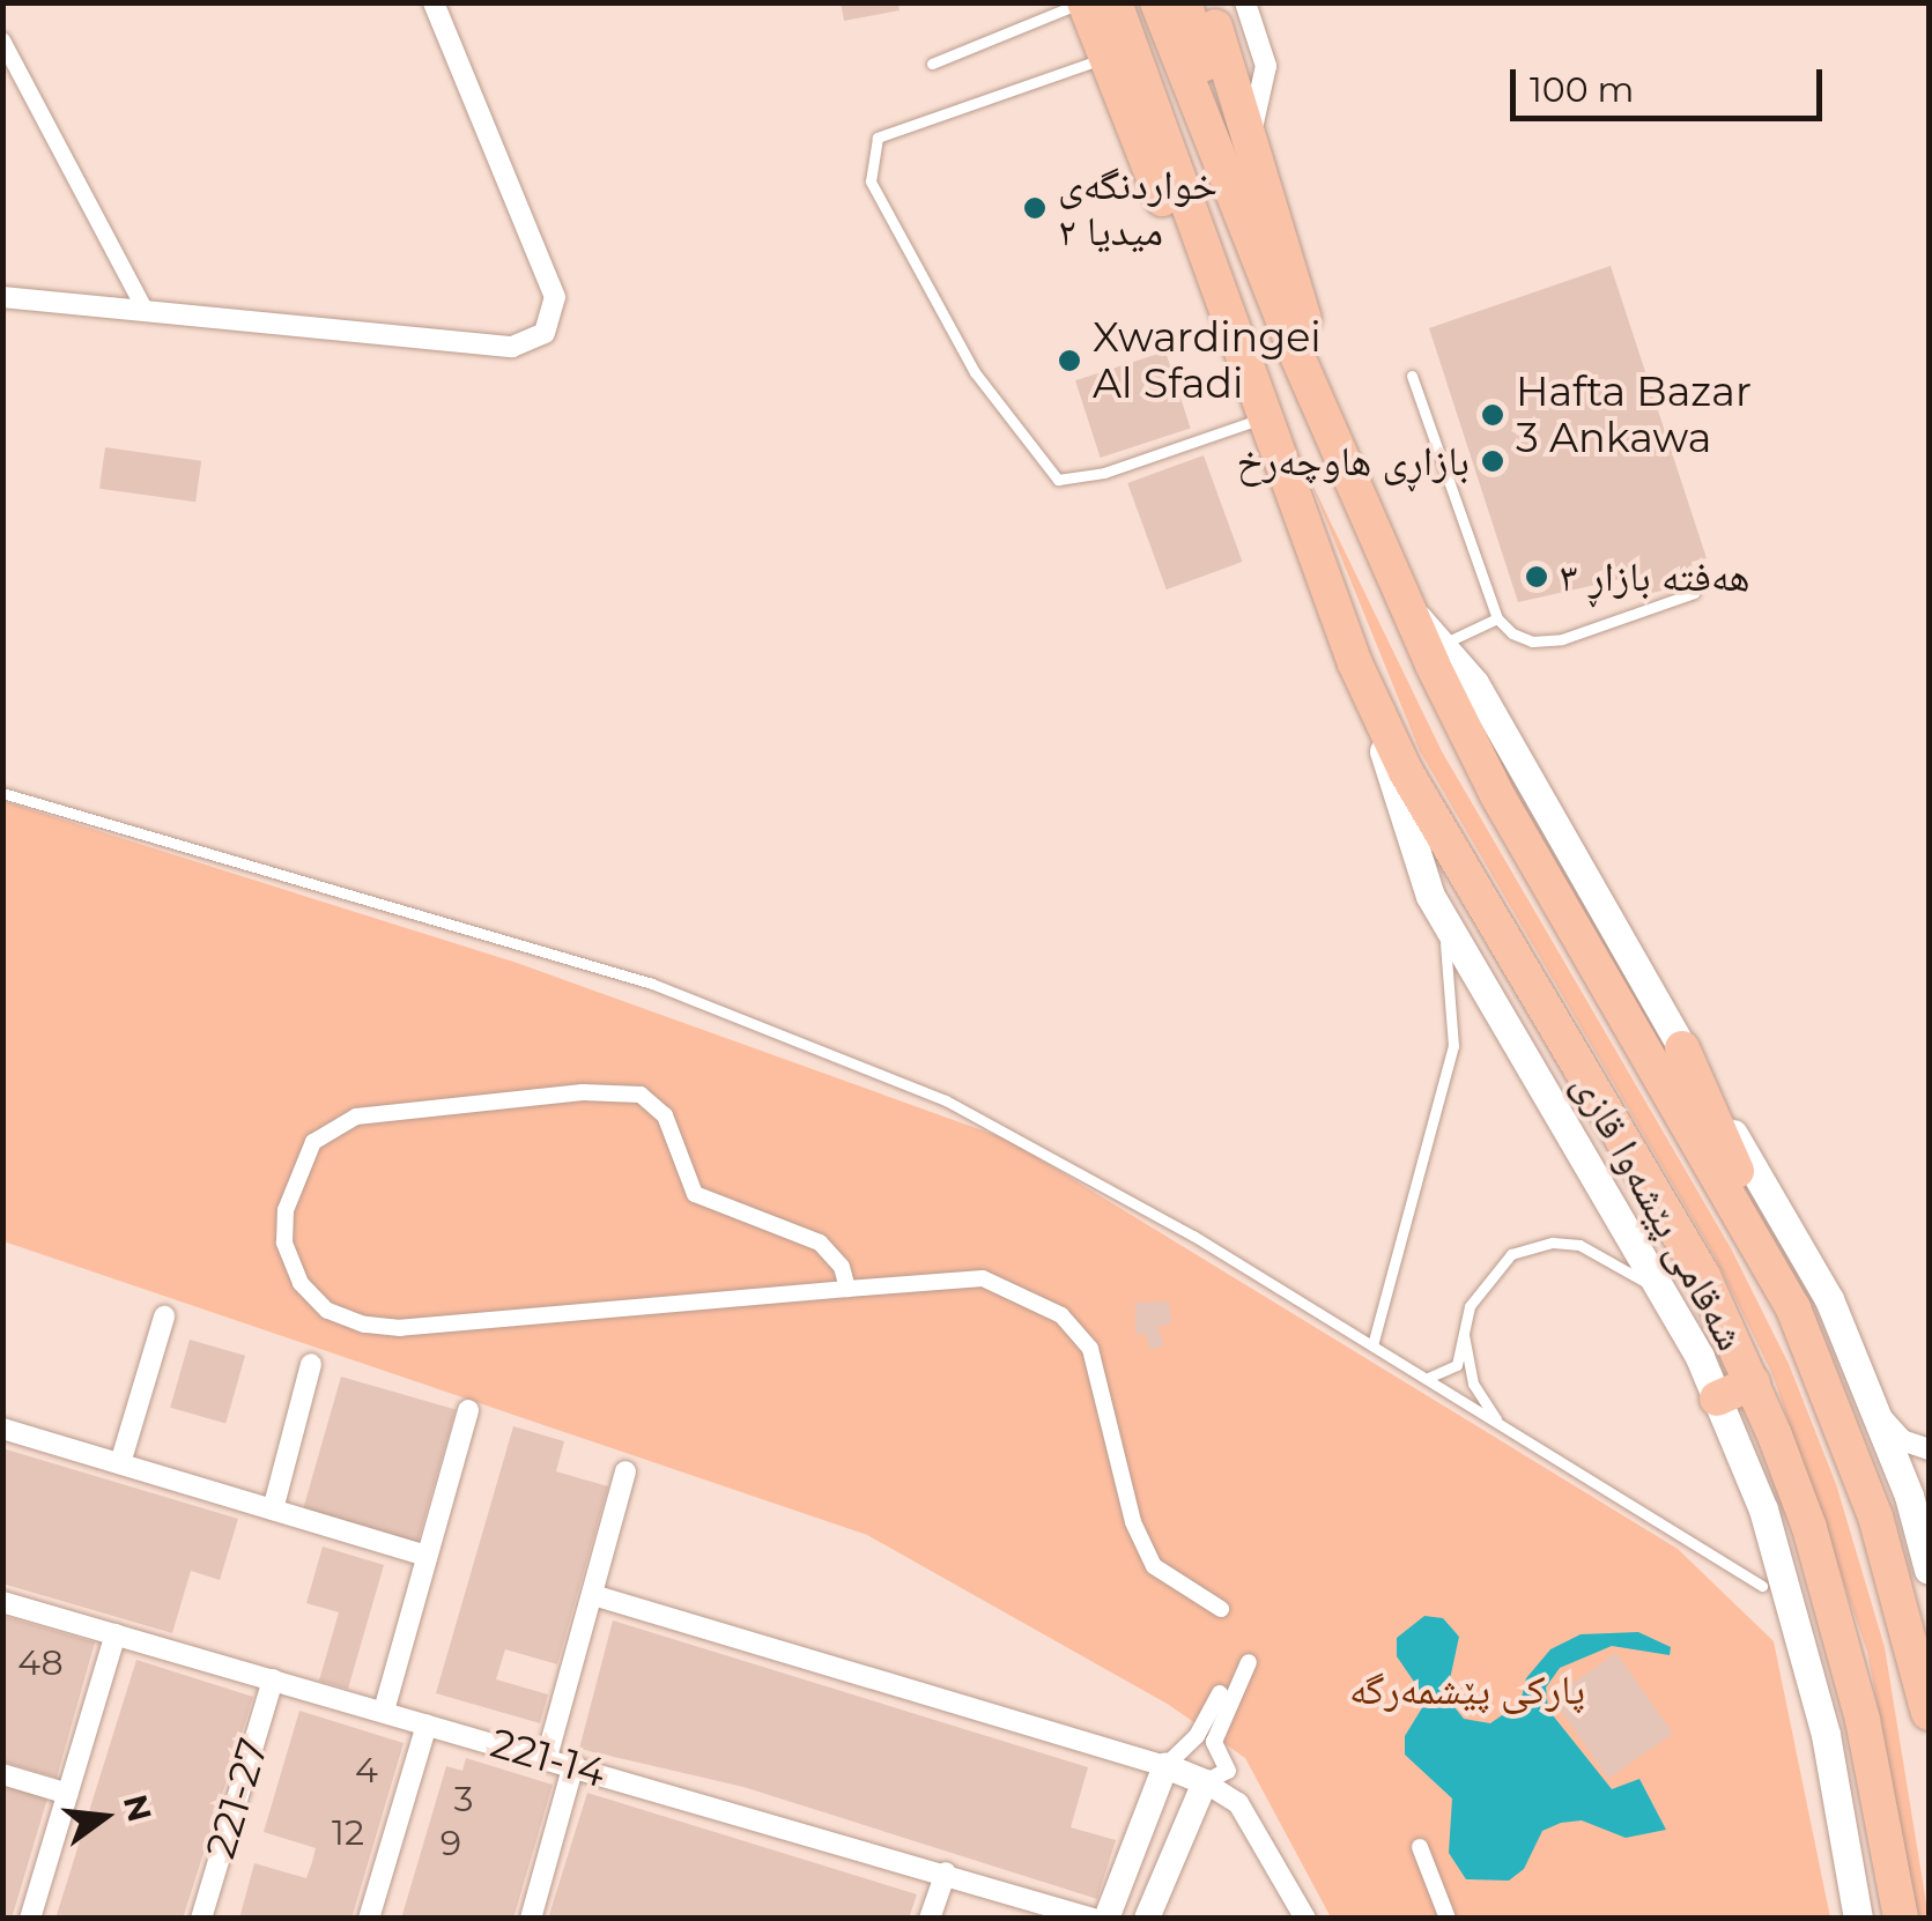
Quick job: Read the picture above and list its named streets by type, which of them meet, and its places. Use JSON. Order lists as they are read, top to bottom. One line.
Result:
{"streets":{"highway":["شەقامی پێشەوا قازی"],"street":["221-14","221-27"]},"crossings":[["221-14","221-27"]],"parks":["پارکی پێشمەرگە"],"places":["خواردنگەی میدیا ٢","Xwardingei Al Sfadi","Hafta Bazar 3 Ankawa","بازاڕی هاوچەرخ","هەفتە بازاڕ ٣"],"house_numbers":["48","4","3","12","9"],"scale_bar":"100 m","north":"right"}
